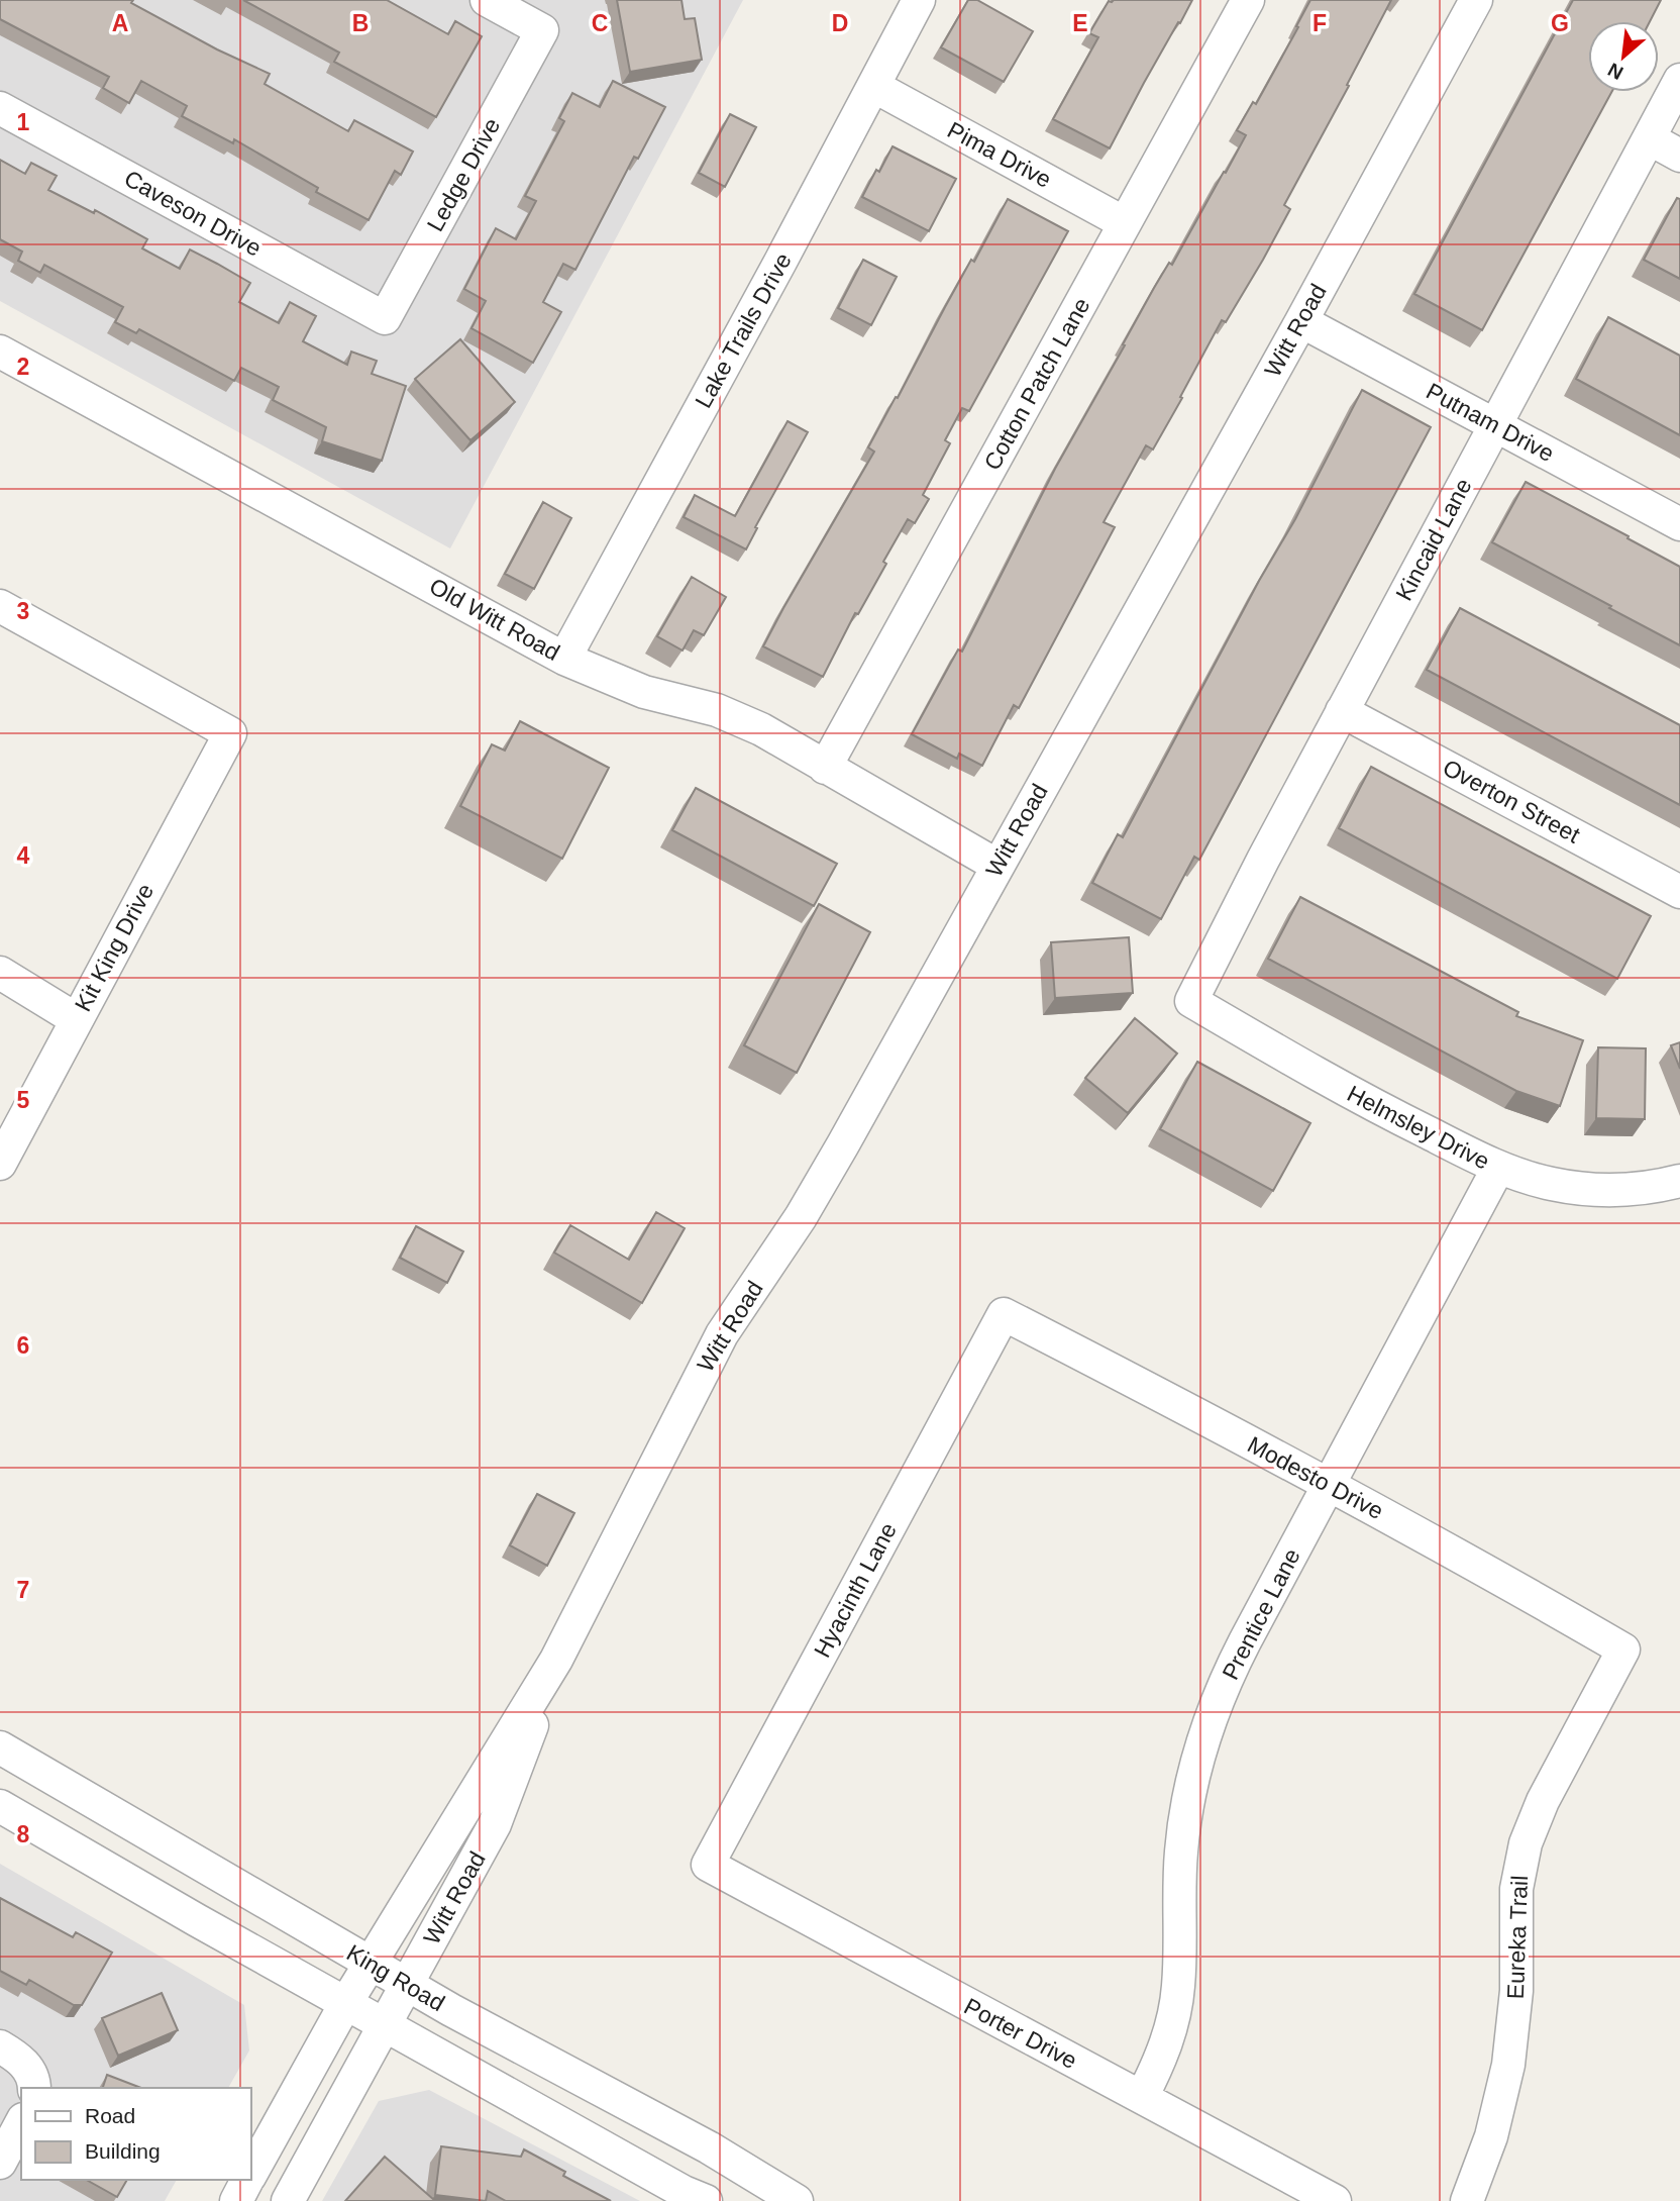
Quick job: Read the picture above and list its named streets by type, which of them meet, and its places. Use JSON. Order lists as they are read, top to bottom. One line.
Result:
{"streets":{"street":["Pima Drive","Ledge Drive","Caveson Drive","Lake Trails Drive","Witt Road","Cotton Patch Lane","Putnam Drive","Kincaid Lane","Old Witt Road","Overton Street","Kit King Drive","Helmsley Drive","Modesto Drive","Hyacinth Lane","Prentice Lane","Eureka Trail","King Road","Porter Drive"]},"crossings":[["Pima Drive","Lake Trails Drive"],["Pima Drive","Cotton Patch Lane"],["Ledge Drive","Caveson Drive"],["Lake Trails Drive","Old Witt Road"],["Witt Road","Putnam Drive"],["Witt Road","Old Witt Road"],["Witt Road","King Road"],["Cotton Patch Lane","Old Witt Road"],["Putnam Drive","Kincaid Lane"],["Kincaid Lane","Overton Street"],["Kincaid Lane","Helmsley Drive"],["Helmsley Drive","Prentice Lane"],["Modesto Drive","Hyacinth Lane"],["Modesto Drive","Prentice Lane"],["Modesto Drive","Eureka Trail"],["Hyacinth Lane","Porter Drive"],["Prentice Lane","Porter Drive"]],"legend":["Road","Building"],"north":"bottom left","grid":{"columns":["A","B","C","D","E","F","G"],"rows":["1","2","3","4","5","6","7","8"]}}
